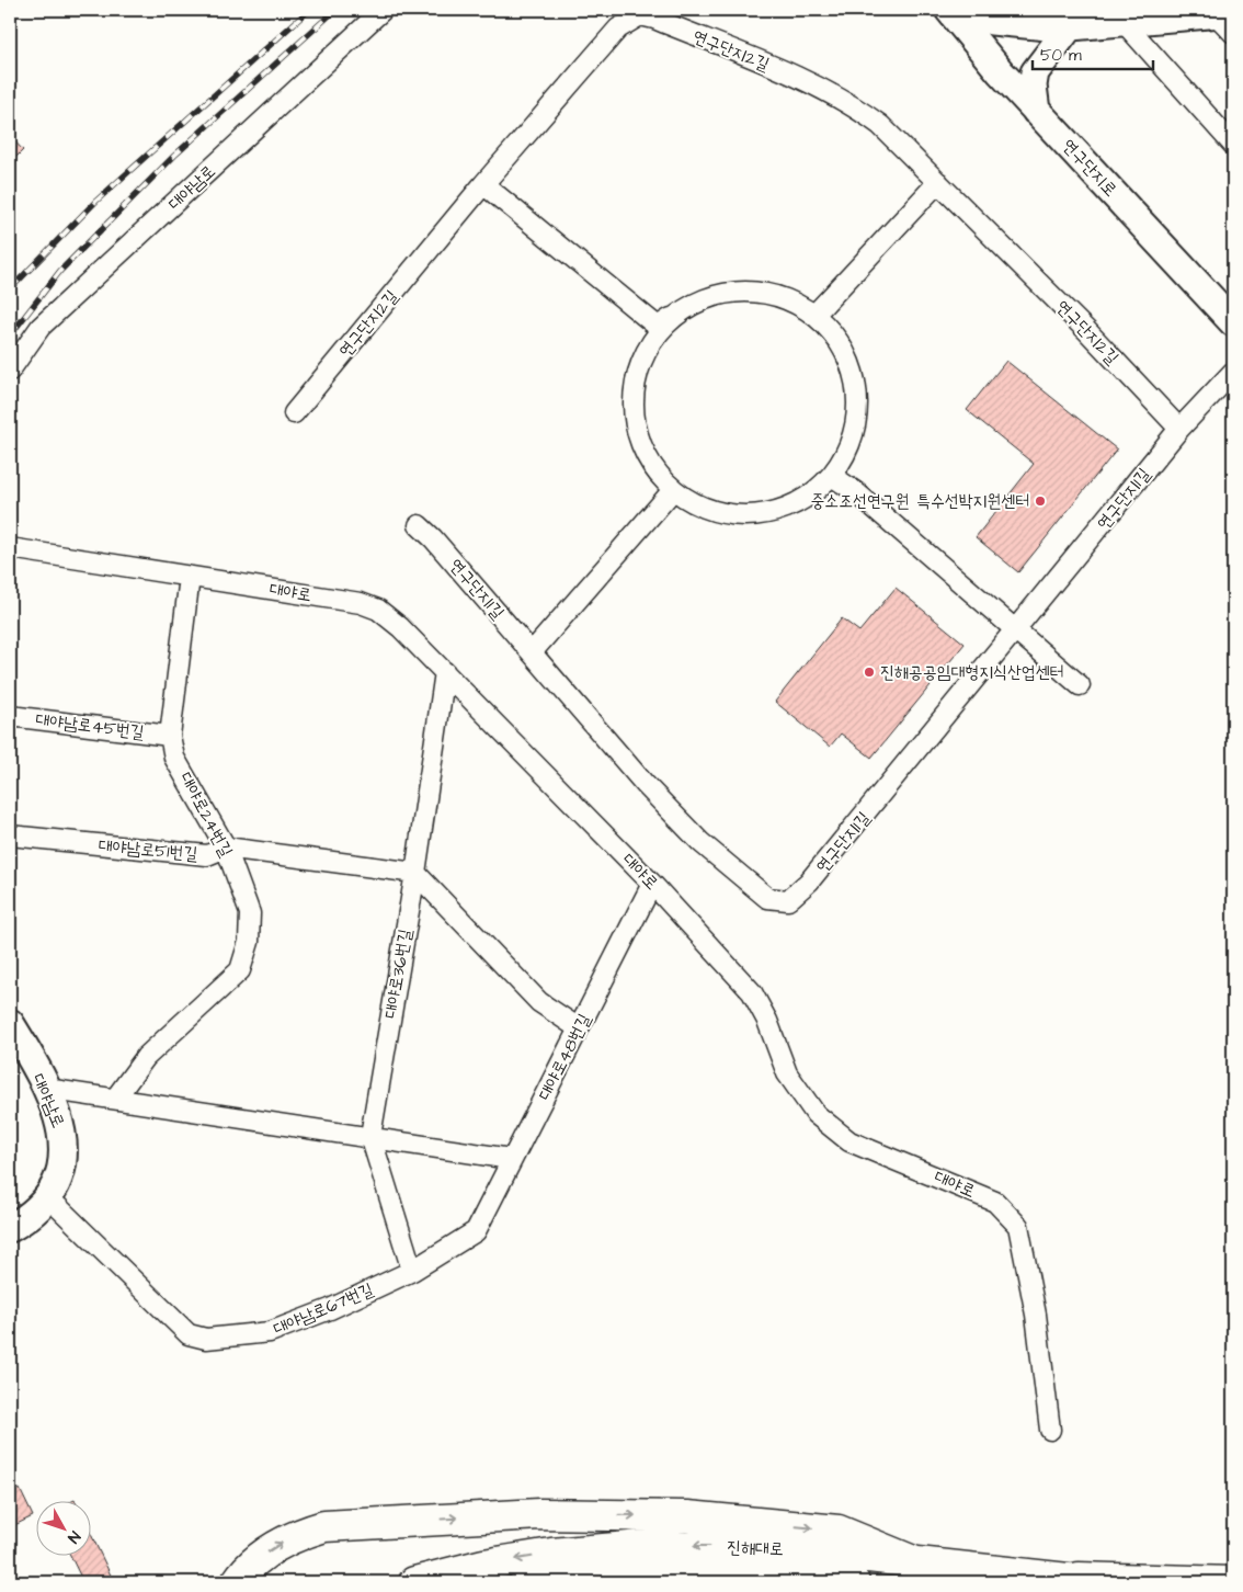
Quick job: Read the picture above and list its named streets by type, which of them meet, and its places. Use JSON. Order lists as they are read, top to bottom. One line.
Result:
{"streets":{"main road":["진해대로"],"street":["연구단지2길","연구단지로","대야남로","연구단지1길","대야로","대야남로45번길","대야로24번길","대야남로51번길","대야로36번길","대야로48번길","대야남로67번길"]},"crossings":[["연구단지2길","연구단지1길"],["대야남로","대야남로67번길"],["대야로","대야로24번길"],["대야로","대야로36번길"],["대야로","대야로48번길"],["대야남로45번길","대야로24번길"],["대야로24번길","대야남로51번길"],["대야남로51번길","대야로36번길"],["대야로36번길","대야남로67번길"],["대야로48번길","대야남로67번길"]],"places":["중소조선연구원 특수선박지원센터","진해공공임대형지식산업센터"],"scale_bar":"50 m","north":"bottom right"}
